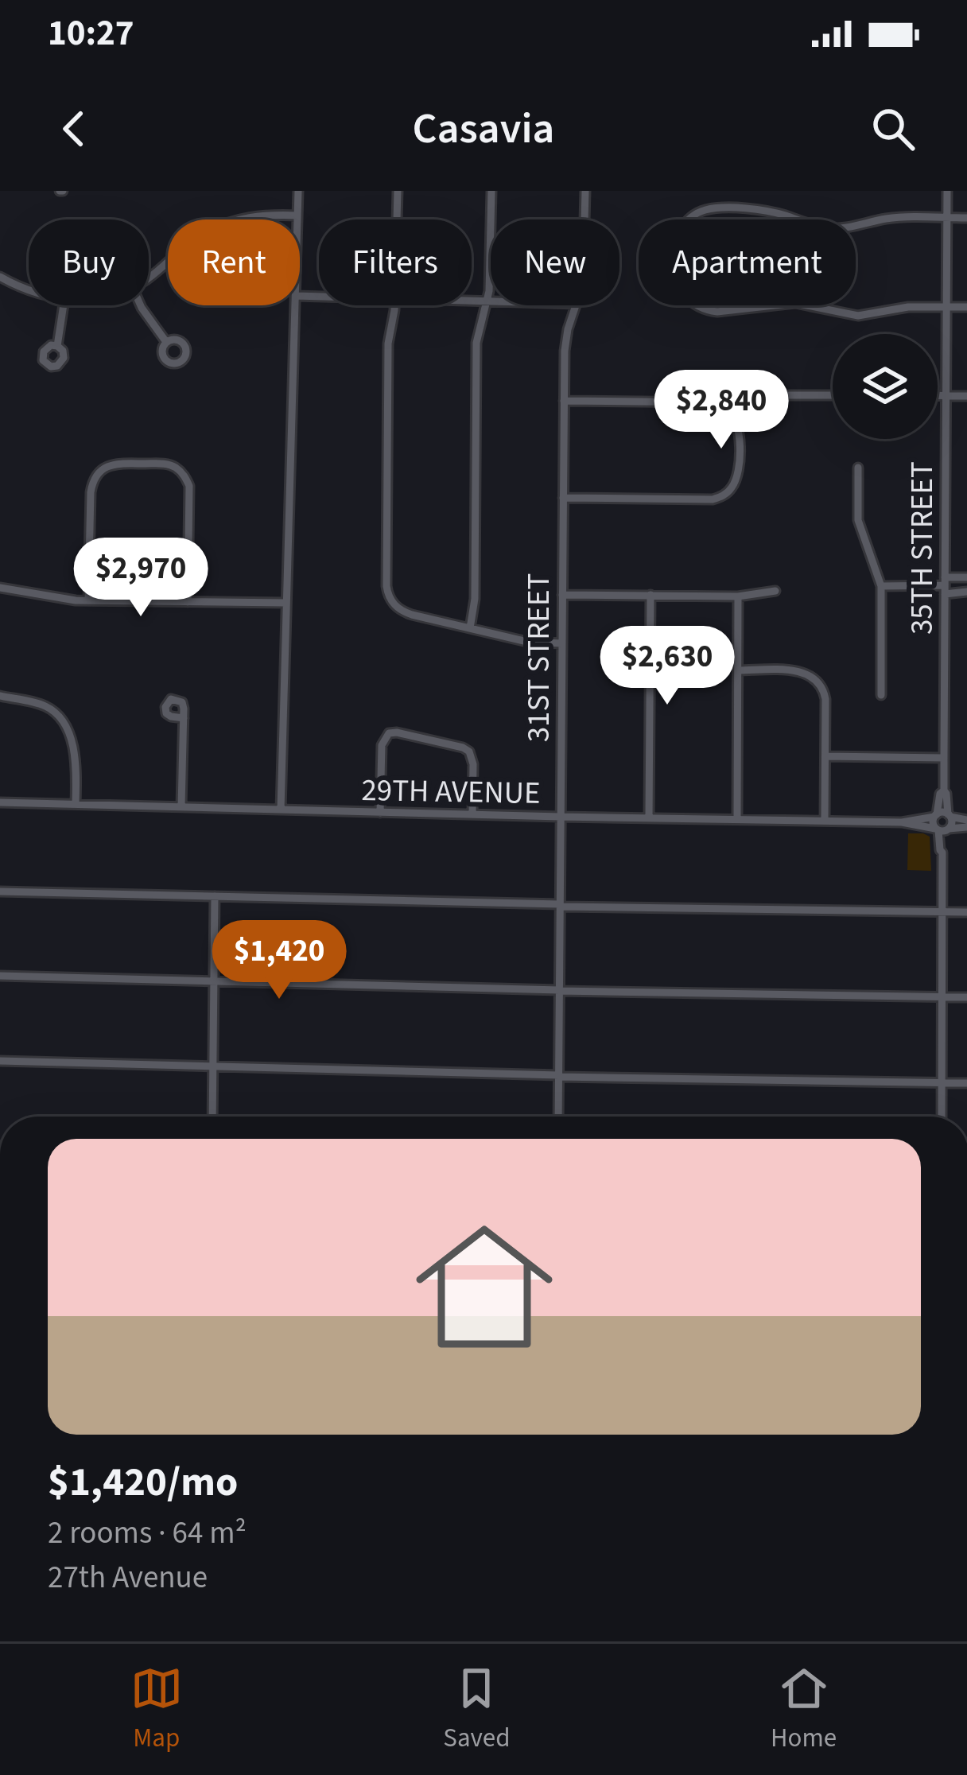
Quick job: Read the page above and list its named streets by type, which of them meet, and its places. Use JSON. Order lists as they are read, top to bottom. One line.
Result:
{"streets":{"street":["35TH STREET","31ST STREET","29TH AVENUE"]},"crossings":[["35TH STREET","29TH AVENUE"],["31ST STREET","29TH AVENUE"]],"page":{"status":"10:27","header":"Casavia","chip":["Buy","Rent","Filters","New","Apartment"],"price":["$2,840","$2,970","$2,630","$1,420"],"list":[{"name":"$1,420/mo","note":"2 rooms · 64 m² · 27th Avenue"}],"tabs":["Map","Saved","Home"]}}
